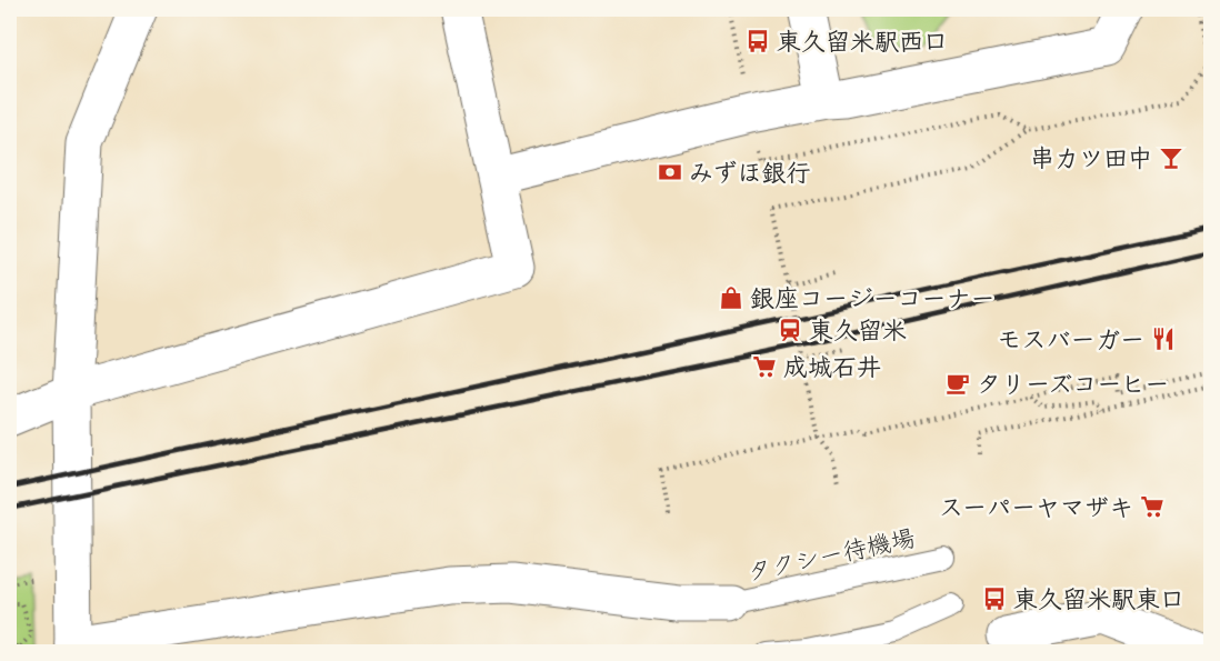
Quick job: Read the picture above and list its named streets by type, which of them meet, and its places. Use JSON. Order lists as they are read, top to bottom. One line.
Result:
{"streets":{"lane":["タクシー待機場"]},"places":{"bus stop":["東久留米駅西口","東久留米駅東口"],"bar":["串カツ田中"],"bank":["みずほ銀行"],"shop":["銀座コージーコーナー"],"station":["東久留米"],"restaurant":["モスバーガー"],"supermarket":["成城石井","スーパーヤマザキ"],"cafe":["タリーズコーヒー"]}}
